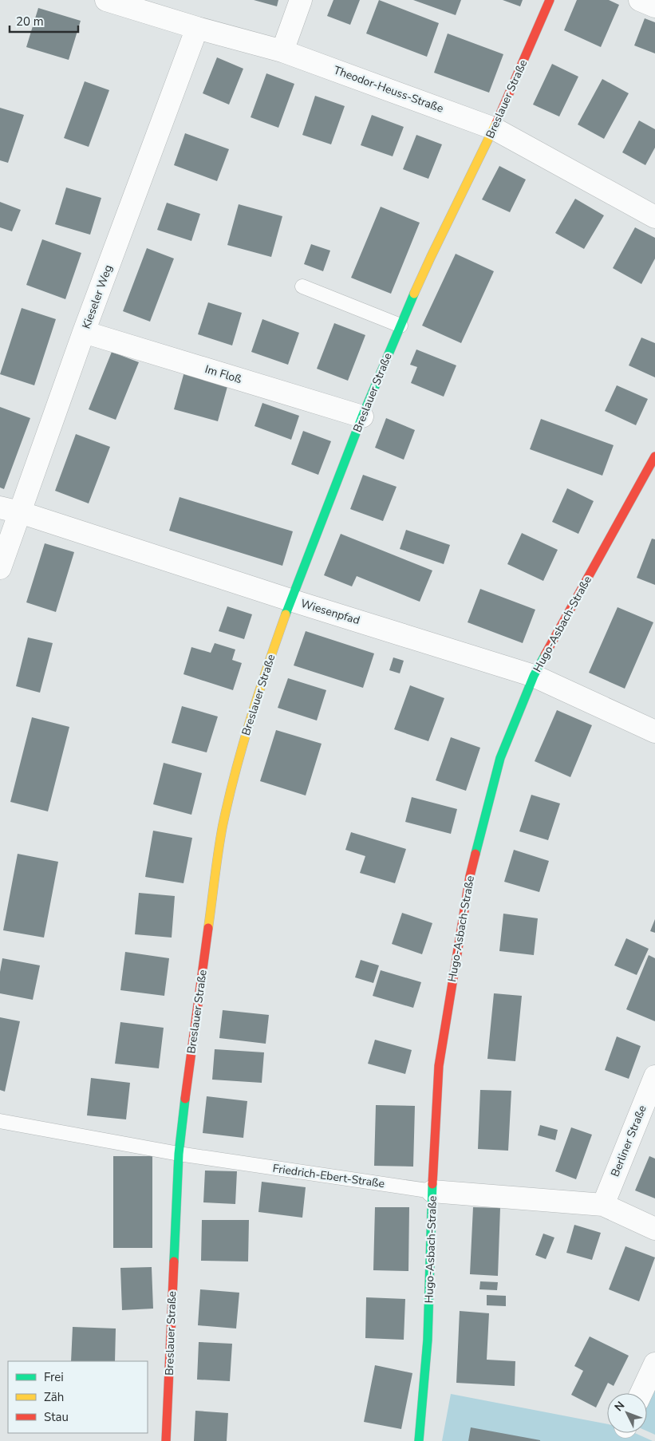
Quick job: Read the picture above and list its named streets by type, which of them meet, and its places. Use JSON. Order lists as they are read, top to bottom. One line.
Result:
{"streets":{"street":["Theodor-Heuss-Straße","Breslauer Straße","Kieseler Weg","Im Floß","Wiesenpfad","Hugo-Asbach-Straße","Berliner Straße","Friedrich-Ebert-Straße"]},"crossings":[["Theodor-Heuss-Straße","Breslauer Straße"],["Theodor-Heuss-Straße","Kieseler Weg"],["Breslauer Straße","Im Floß"],["Breslauer Straße","Wiesenpfad"],["Breslauer Straße","Friedrich-Ebert-Straße"],["Kieseler Weg","Im Floß"],["Kieseler Weg","Wiesenpfad"],["Wiesenpfad","Hugo-Asbach-Straße"],["Hugo-Asbach-Straße","Friedrich-Ebert-Straße"],["Berliner Straße","Friedrich-Ebert-Straße"]],"legend":["Frei","Zäh","Stau"],"scale_bar":"20 m","north":"top left"}
